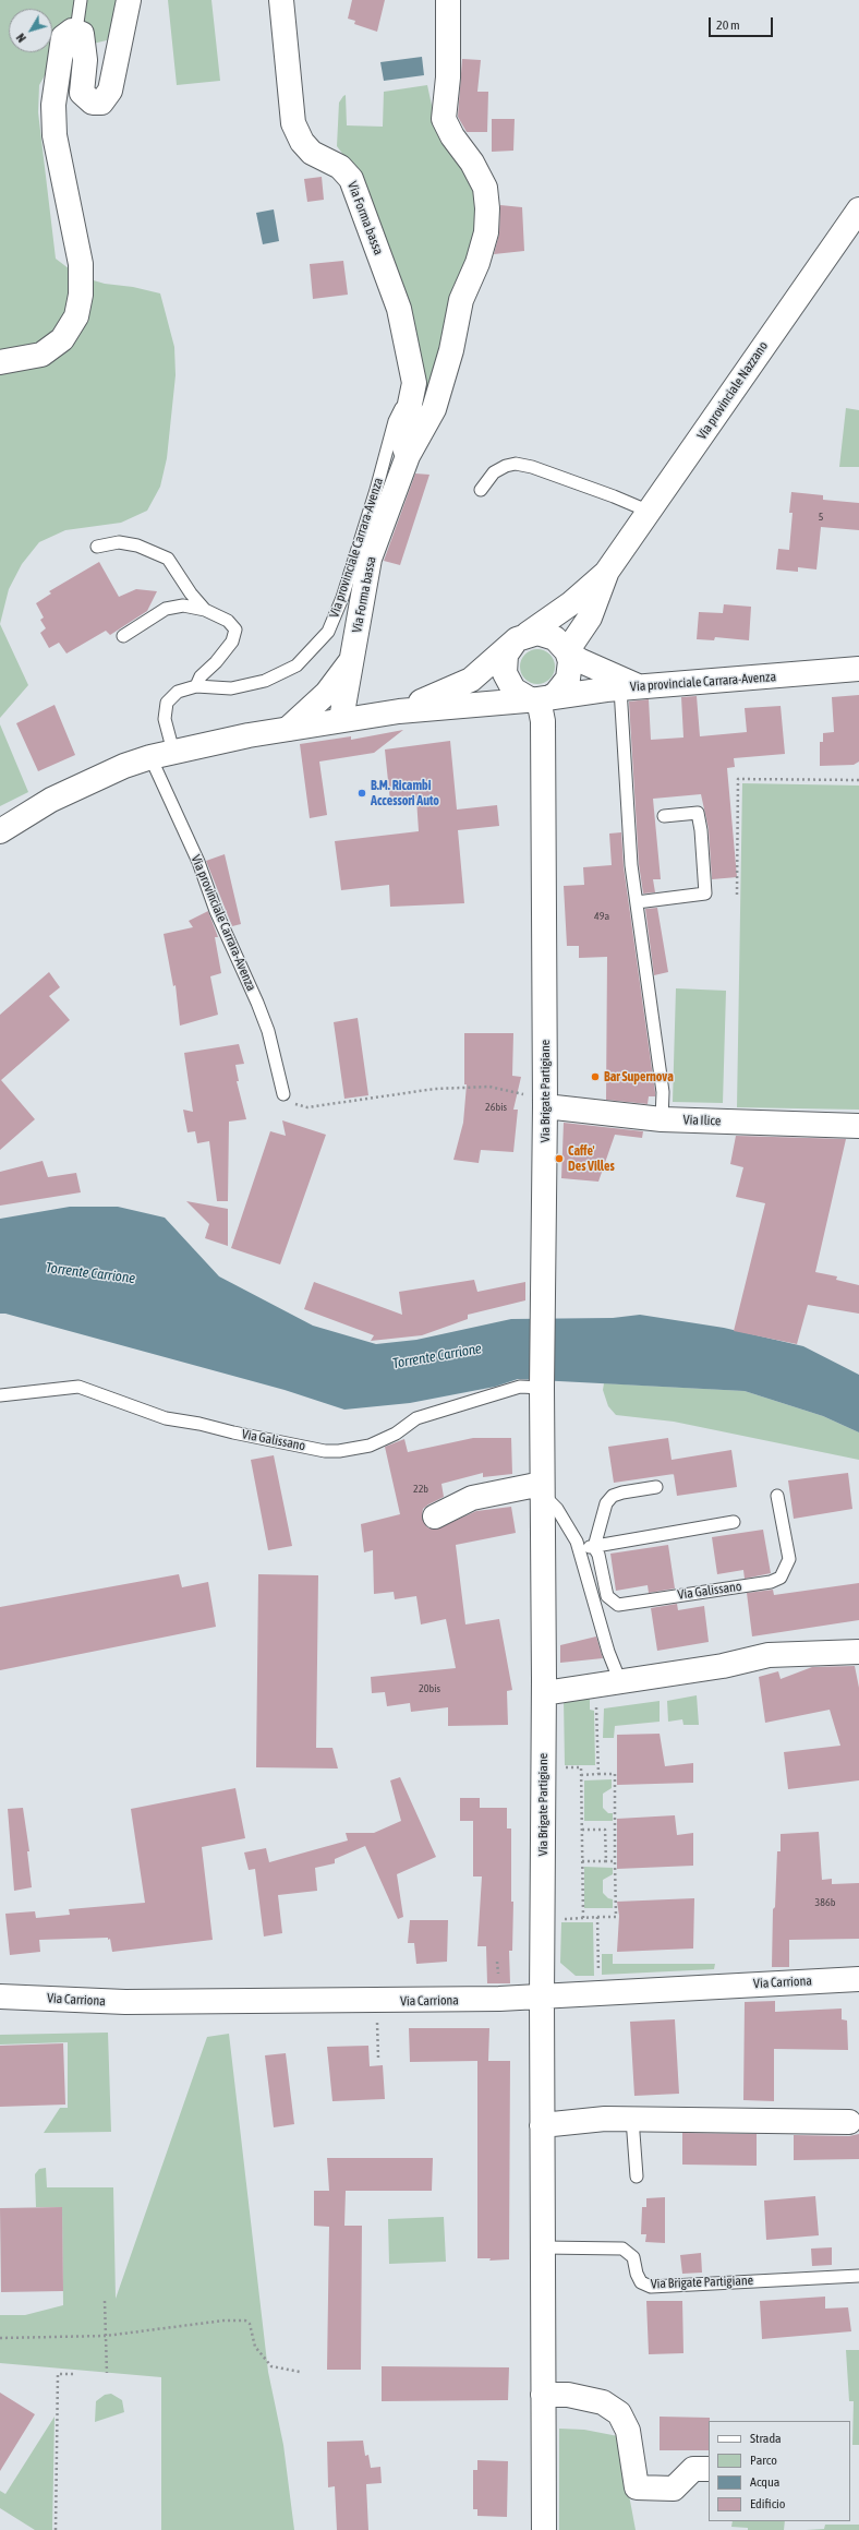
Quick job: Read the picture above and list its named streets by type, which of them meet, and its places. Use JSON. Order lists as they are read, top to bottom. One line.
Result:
{"streets":{"street":["Via Forma bassa","Via provinciale Nazzano","Via provinciale Carrara-Avenza","Via Brigate Partigiane","Via Ilice","Via Carriona"],"lane":["Via Galissano"]},"crossings":[["Via Forma bassa","Via provinciale Carrara-Avenza"],["Via provinciale Nazzano","Via provinciale Carrara-Avenza"],["Via provinciale Nazzano","Via Brigate Partigiane"],["Via provinciale Carrara-Avenza","Via Brigate Partigiane"],["Via Brigate Partigiane","Via Ilice"],["Via Brigate Partigiane","Via Galissano"],["Via Brigate Partigiane","Via Carriona"]],"water":["Torrente Carrione"],"places":["B.M. Ricambi Accessori Auto","Bar Supernova","Caffe' Des Villes"],"house_numbers":["5","49a","26bis","22b","20bis","386b"],"legend":["Strada","Parco","Acqua","Edificio"],"scale_bar":"20 m","north":"bottom left"}
